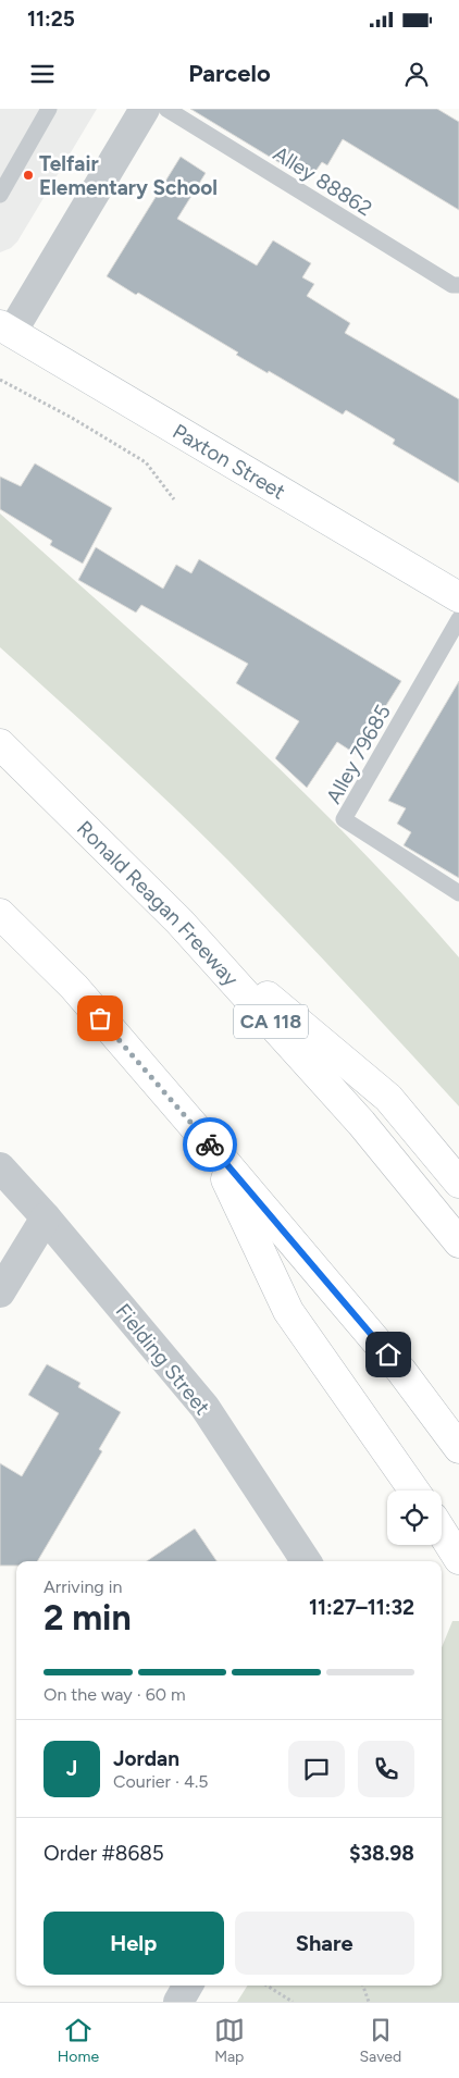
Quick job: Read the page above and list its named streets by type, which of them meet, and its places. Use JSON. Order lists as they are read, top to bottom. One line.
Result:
{"streets":{"main road":["Paxton Street","Ronald Reagan Freeway","CA 118"],"street":["Fielding Street"],"lane":["Alley 88862","Alley 79685"]},"places":["Telfair Elementary School"],"page":{"status":"11:25","header":"Parcelo","heading":["2 min","Arriving in","11:27–11:32"],"panel":["Jordan","Courier · 4.5","Order #8685","$38.98"],"bar":"On the way · 60 m","round":"J","buttons":["Help","Share"],"tabs":["Home","Map","Saved"]}}
